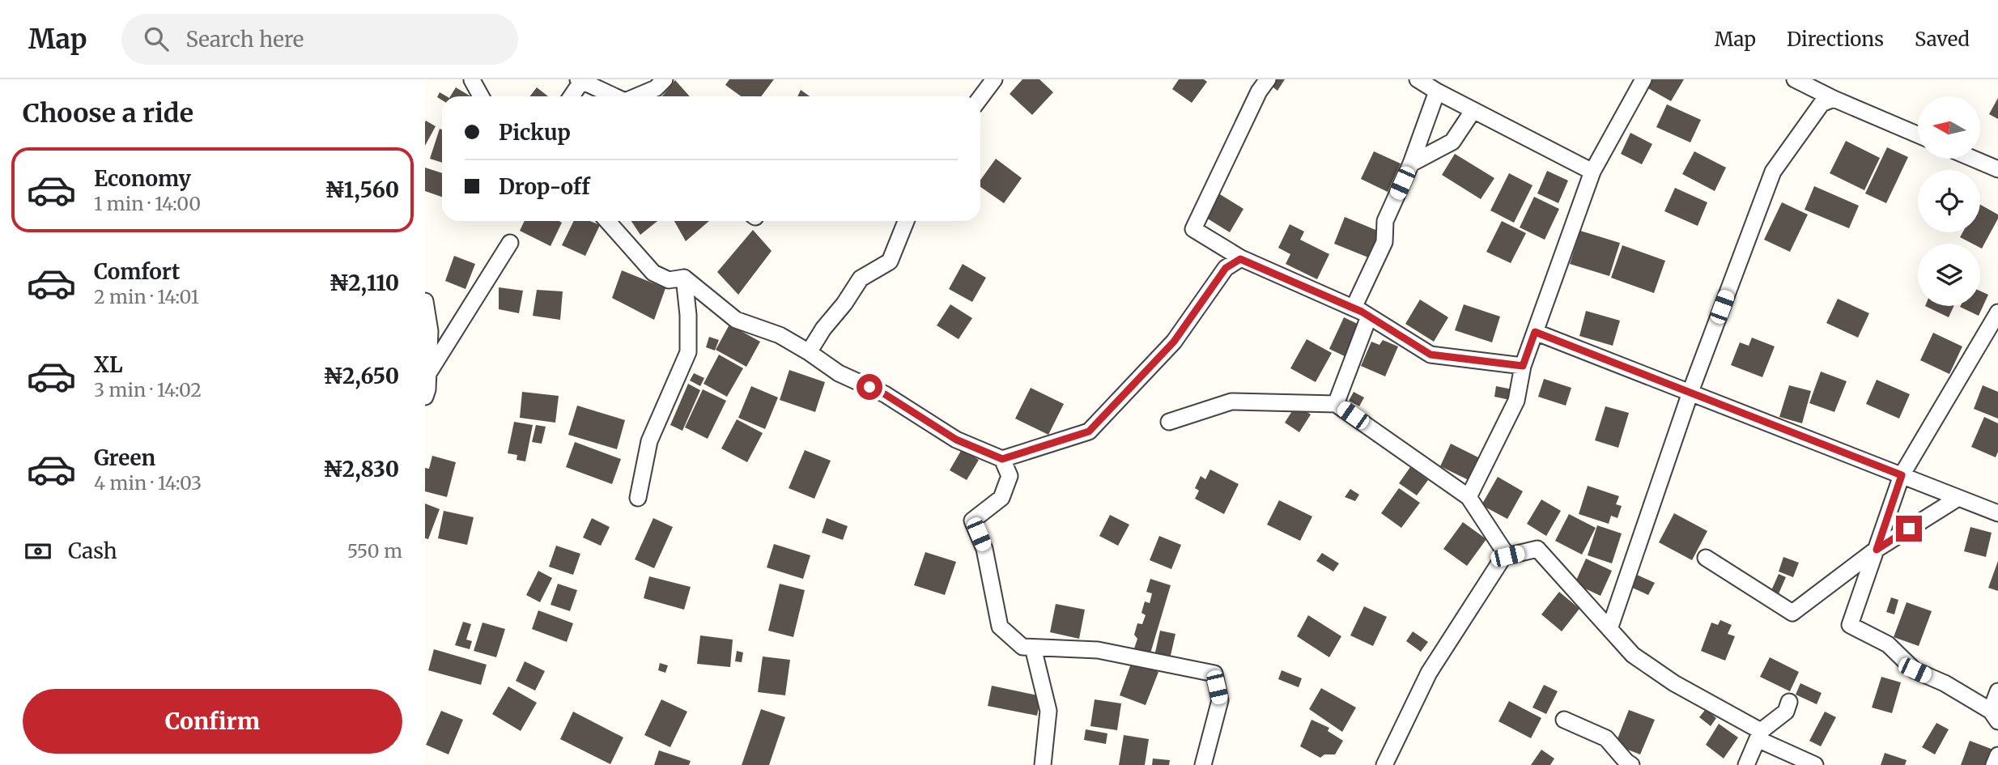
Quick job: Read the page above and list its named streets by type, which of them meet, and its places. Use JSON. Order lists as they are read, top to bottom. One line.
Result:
{"north":"left","page":{"header":"Map","search":"Search here","nav":["Map","Directions","Saved"],"heading":"Choose a ride","banner":["Pickup","Drop-off"],"list":[{"name":"Economy","note":"1 min · 14:00","value":"₦1,560"},{"name":"Comfort","note":"2 min · 14:01","value":"₦2,110"},{"name":"XL","note":"3 min · 14:02","value":"₦2,650"},{"name":"Green","note":"4 min · 14:03","value":"₦2,830"}],"pay":["Cash","550 m"],"buttons":"Confirm"}}
